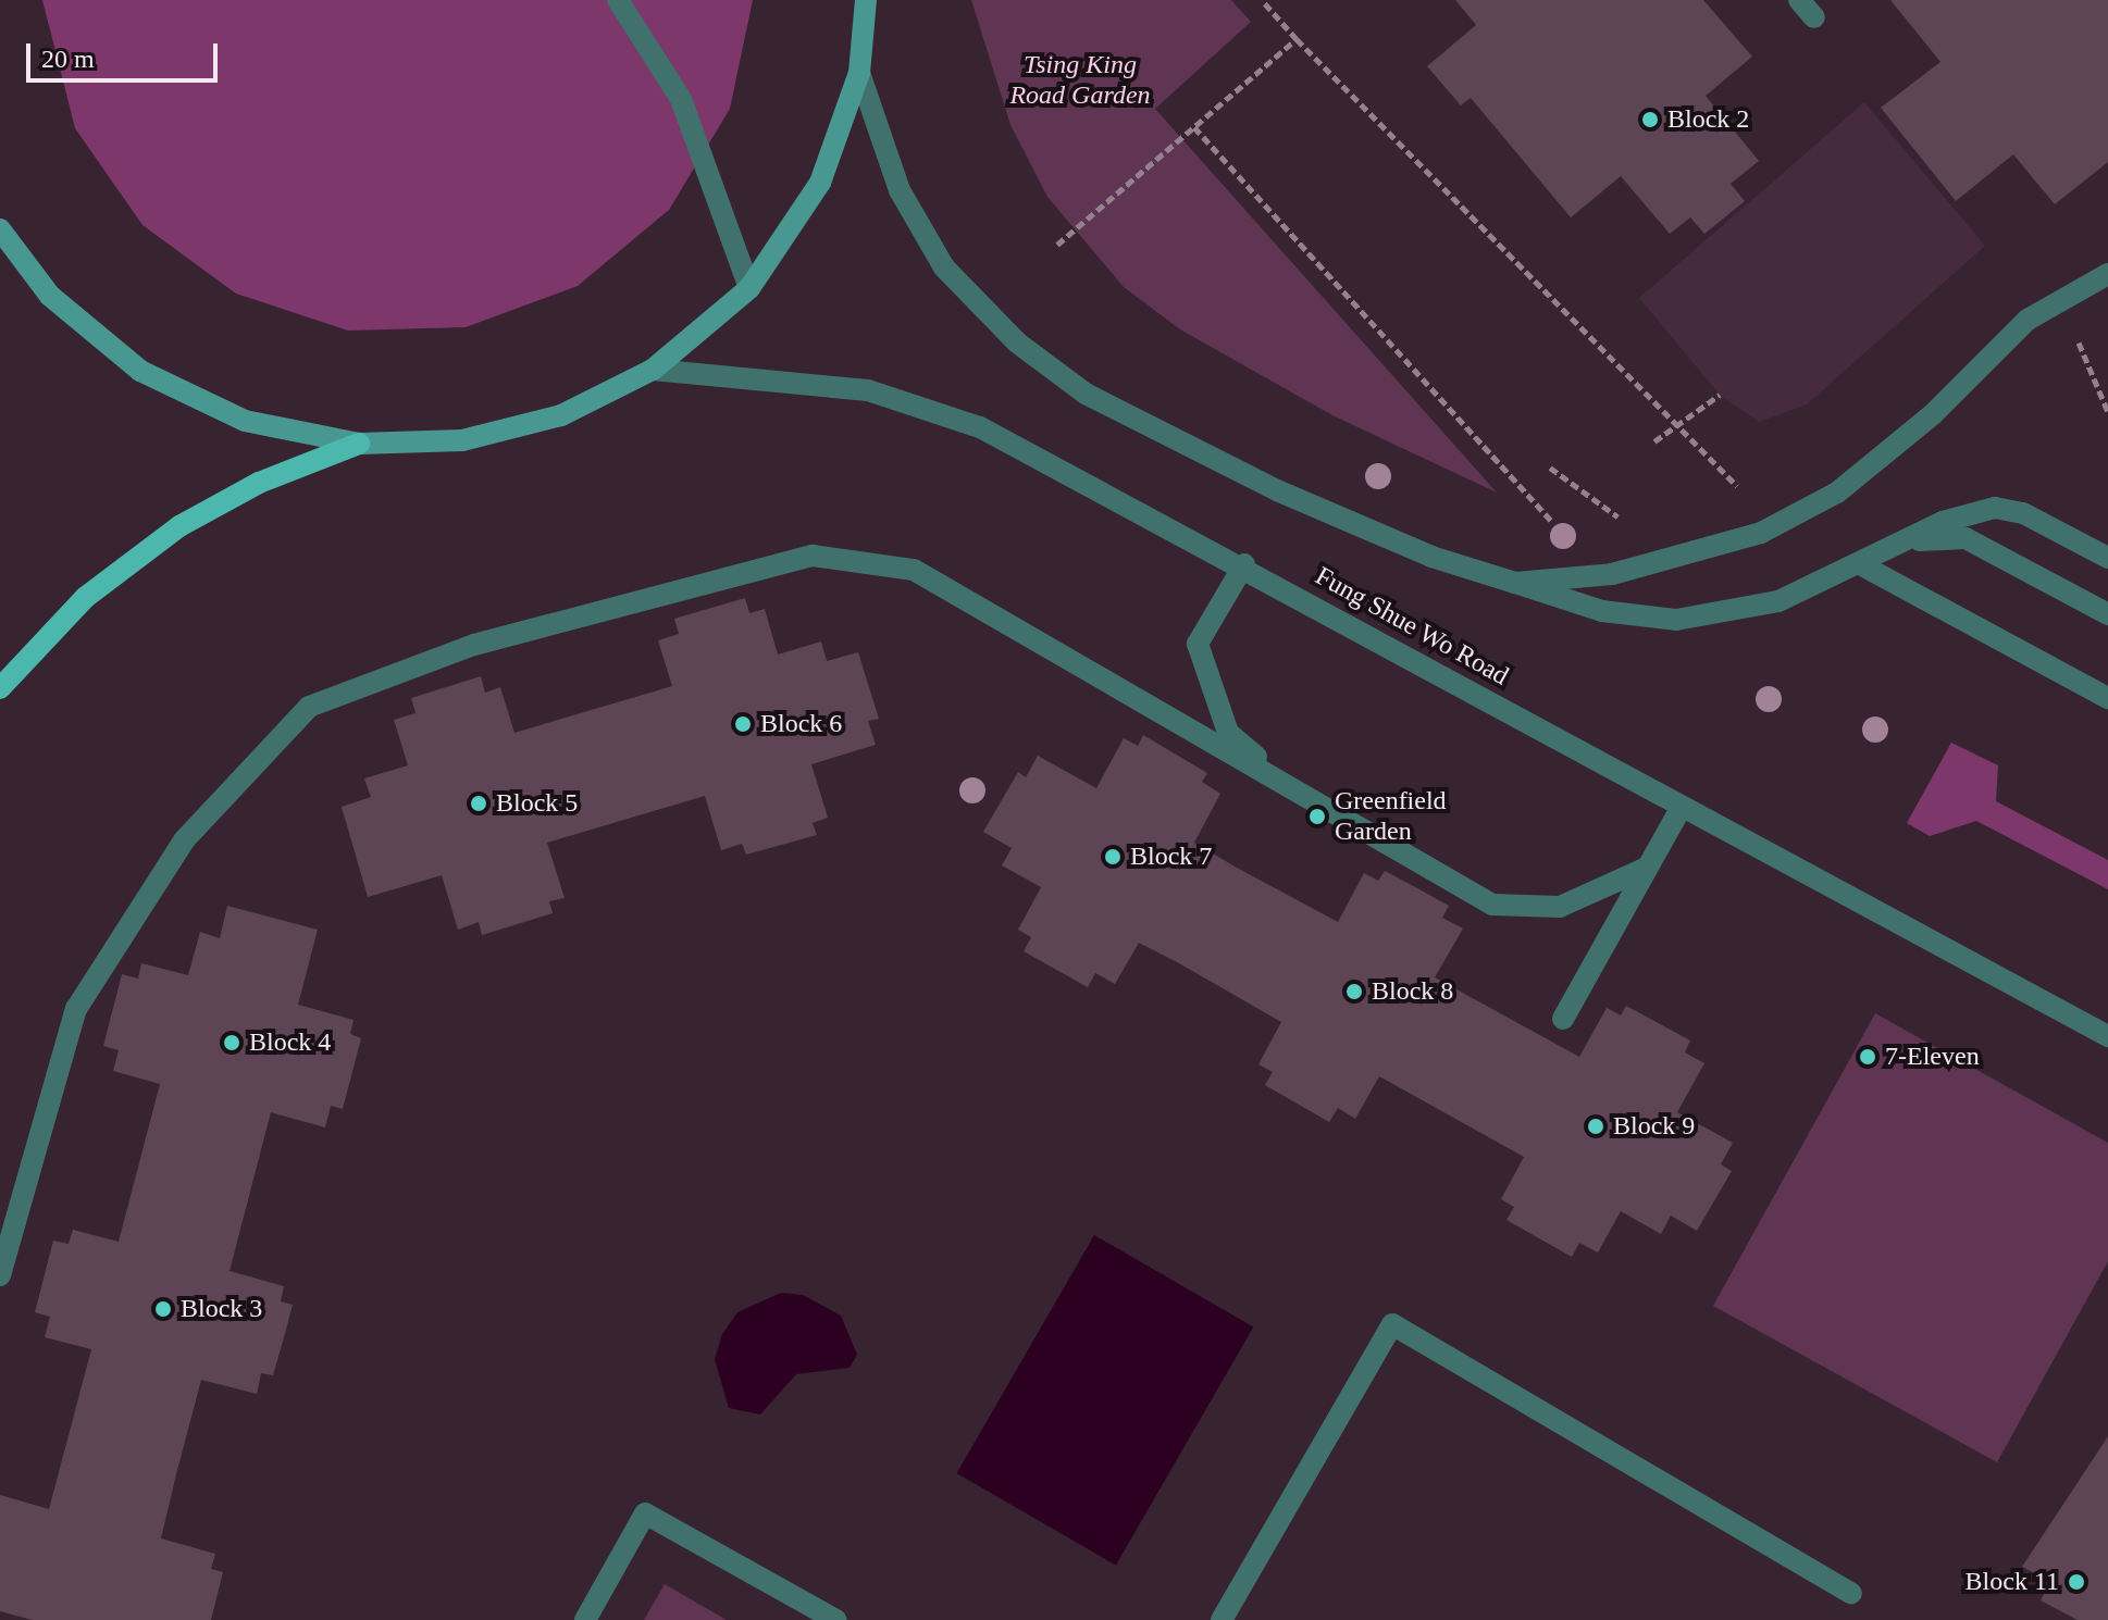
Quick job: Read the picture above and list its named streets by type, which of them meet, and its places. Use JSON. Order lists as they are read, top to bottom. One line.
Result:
{"streets":{"street":["Fung Shue Wo Road"]},"parks":["Tsing King Road Garden"],"places":["Block 2","Block 6","Block 5","Greenfield Garden","Block 7","Block 8","Block 4","7-Eleven","Block 9","Block 3","Block 11"],"scale_bar":"20 m"}
